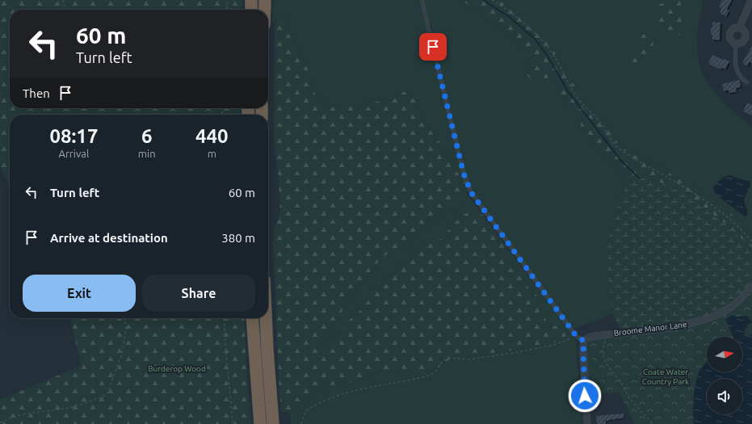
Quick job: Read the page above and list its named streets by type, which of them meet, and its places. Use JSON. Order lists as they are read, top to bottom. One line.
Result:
{"streets":{"street":["Broome Manor Lane"]},"parks":["Burderop Wood","Coate Water Country Park"],"north":"right","page":{"turn":["60 m","Turn left"],"then":"Then","eta":["08:17","Arrival","6","min","440","m"],"list":[{"name":"Turn left","value":"60 m"},{"name":"Arrive at destination","value":"380 m"}],"buttons":["Exit","Share"]}}
